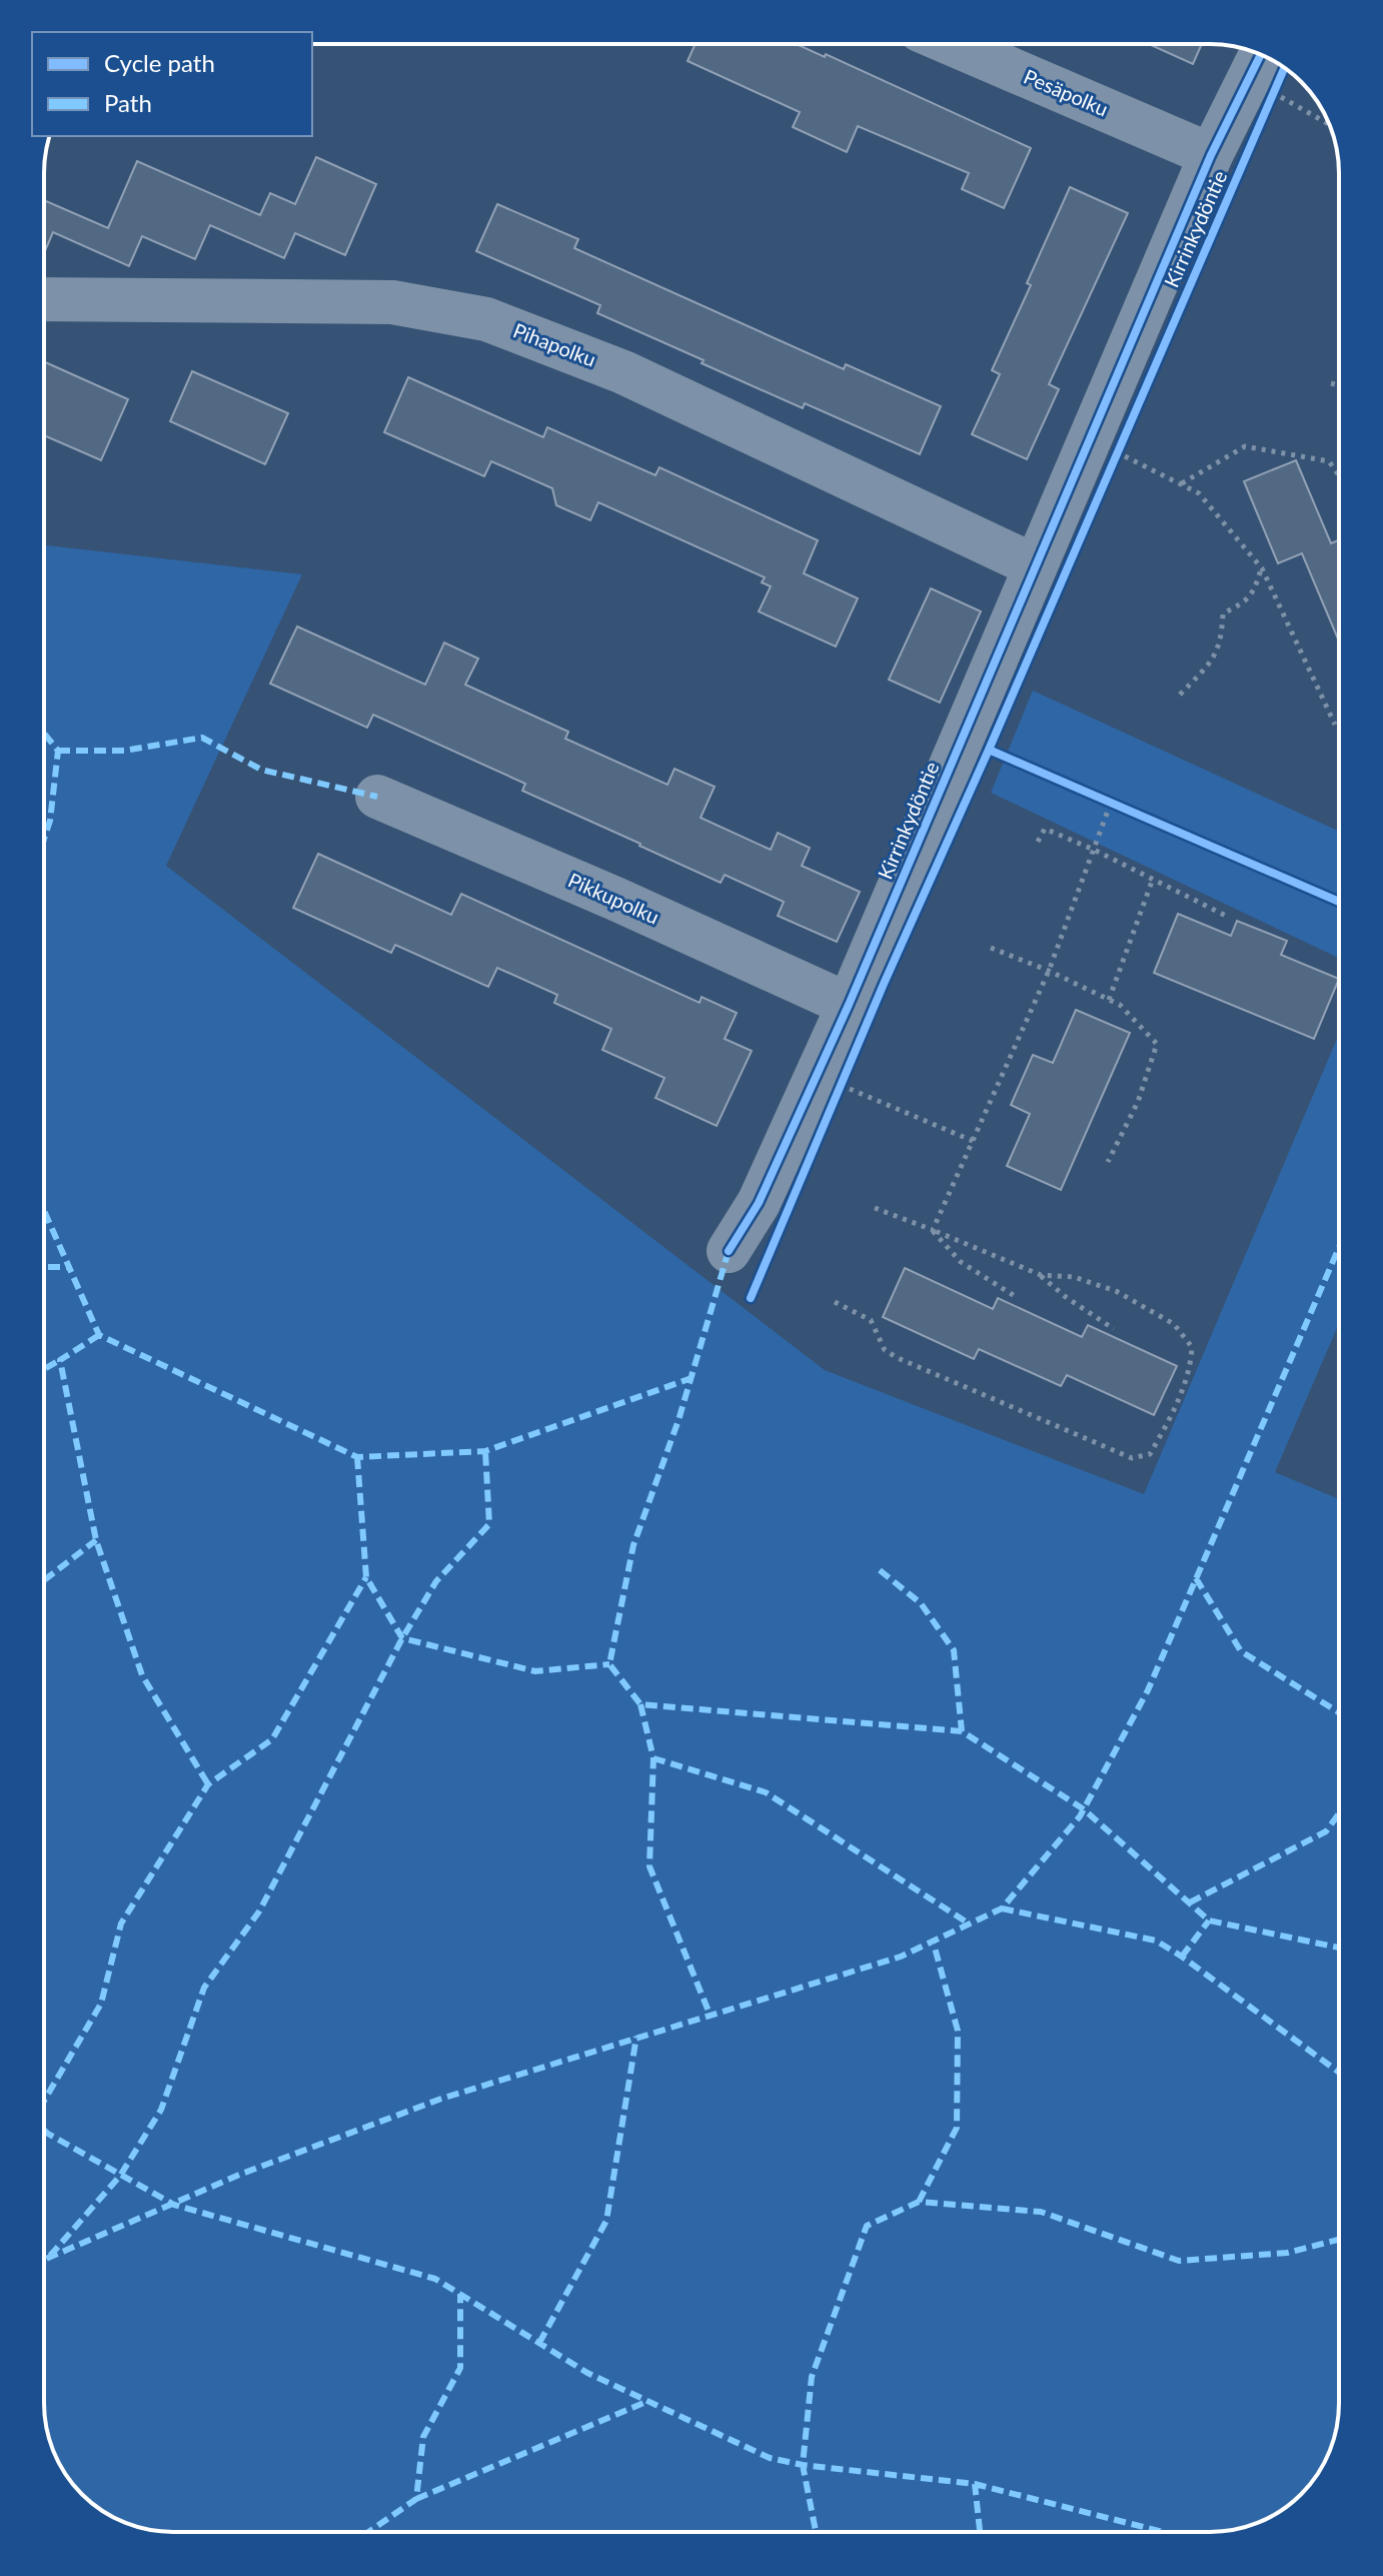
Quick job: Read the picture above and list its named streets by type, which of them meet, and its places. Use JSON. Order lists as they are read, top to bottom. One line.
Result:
{"streets":{"street":["Pesäpolku","Kirrinkydöntie","Pihapolku","Pikkupolku"]},"crossings":[["Pesäpolku","Kirrinkydöntie"],["Kirrinkydöntie","Pihapolku"],["Kirrinkydöntie","Pikkupolku"]],"legend":["Cycle path","Path"]}
